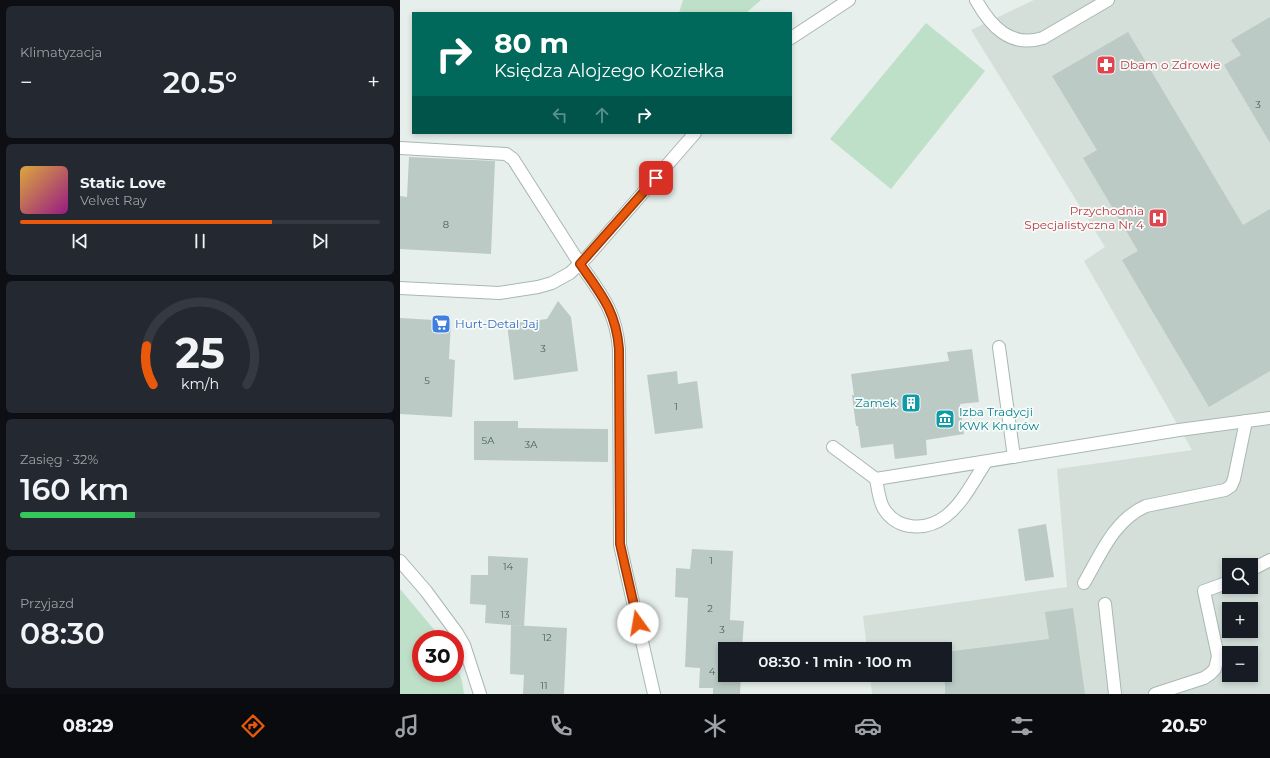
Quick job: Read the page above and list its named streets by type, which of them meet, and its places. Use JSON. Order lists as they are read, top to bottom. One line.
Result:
{"places":{"pharmacy":["Dbam o Zdrowie"],"hospital":["Przychodnia Specjalistyczna Nr 4"],"supermarket":["Hurt-Detal Jaj"],"building":["Zamek"],"museum":["Izba Tradycji KWK Knurów"]},"house_numbers":["3","8","3","5","1","5A","3A","1","14","2","13","3","12","4","11"],"page":{"tile":["Klimatyzacja",["Zasięg · 32%","160 km"],["Przyjazd","08:30"]],"turn":["80 m","Księdza Alojzego Koziełka"],"heat":["−","20.5°","+"],"song":["Static Love","Velvet Ray"],"map_buttons":["+","−"],"limit":"30","trip":"08:30 · 1 min · 100 m","tabs":["08:29","20.5°"],"gauge":["25","km/h"]}}
